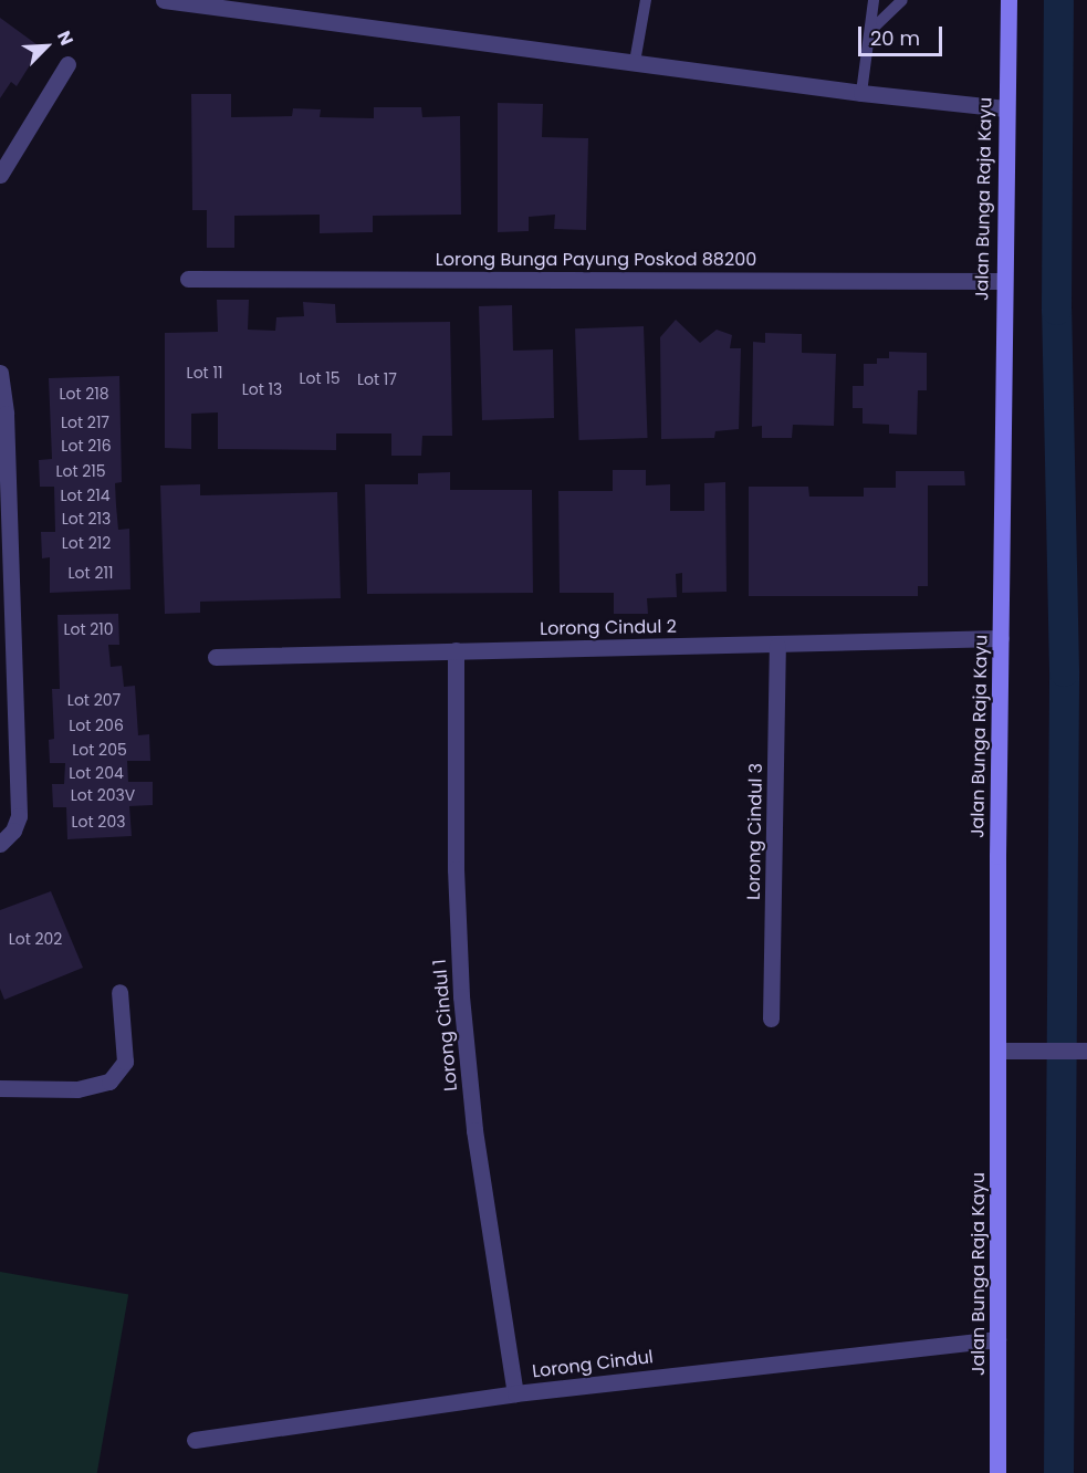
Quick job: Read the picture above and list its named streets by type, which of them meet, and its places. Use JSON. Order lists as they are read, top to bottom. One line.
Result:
{"streets":{"street":["Jalan Bunga Raja Kayu","Lorong Bunga Payung Poskod 88200","Lorong Cindul 2","Lorong Cindul 3","Lorong Cindul 1","Lorong Cindul"]},"crossings":[["Jalan Bunga Raja Kayu","Lorong Bunga Payung Poskod 88200"],["Jalan Bunga Raja Kayu","Lorong Cindul 2"],["Jalan Bunga Raja Kayu","Lorong Cindul"],["Lorong Cindul 2","Lorong Cindul 3"],["Lorong Cindul 2","Lorong Cindul 1"],["Lorong Cindul 1","Lorong Cindul"]],"house_numbers":["Lot 11","Lot 15","Lot 17","Lot 13","Lot 218","Lot 217","Lot 216","Lot 215","Lot 214","Lot 213","Lot 212","Lot 211","Lot 210","Lot 207","Lot 206","Lot 205","Lot 204","Lot 203V","Lot 203","Lot 202"],"scale_bar":"20 m","north":"top right"}
